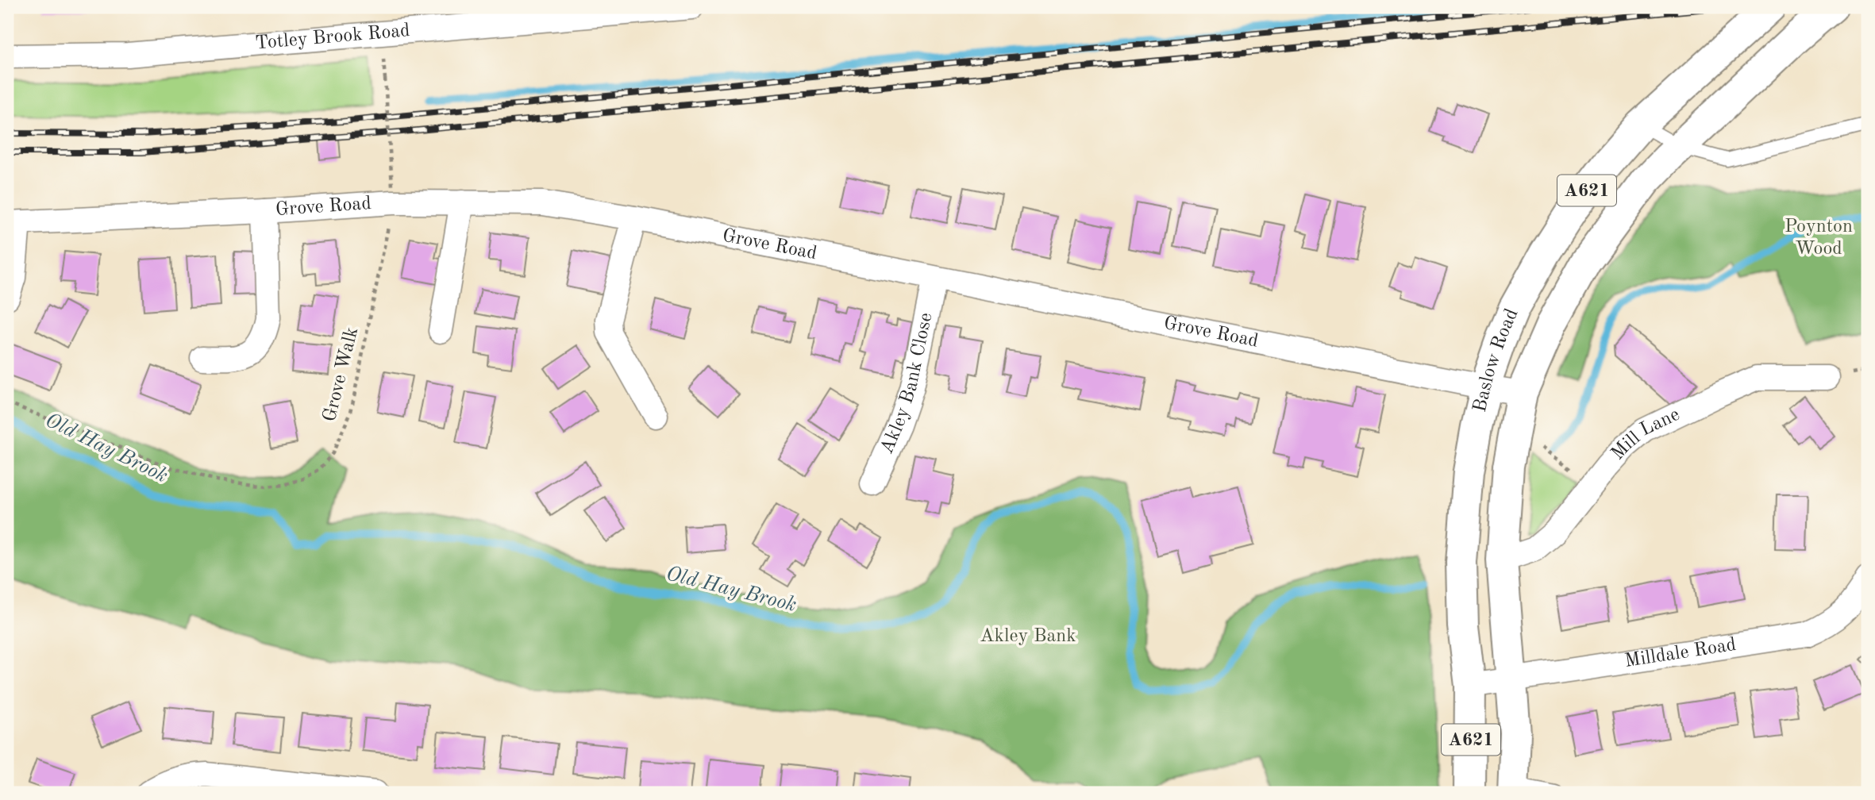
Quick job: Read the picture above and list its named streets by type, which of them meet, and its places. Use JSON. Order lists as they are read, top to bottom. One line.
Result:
{"streets":{"main road":["A621","Baslow Road"],"street":["Totley Brook Road","Grove Road","Akley Bank Close","Mill Lane","Milldale Road"],"path":["Grove Walk"]},"crossings":[["A621","Grove Road"],["A621","Mill Lane"],["A621","Milldale Road"],["Grove Road","Baslow Road"],["Grove Road","Grove Walk"],["Grove Road","Akley Bank Close"],["Baslow Road","Milldale Road"]],"water":["Old Hay Brook"],"parks":["Poynton Wood","Akley Bank"]}
